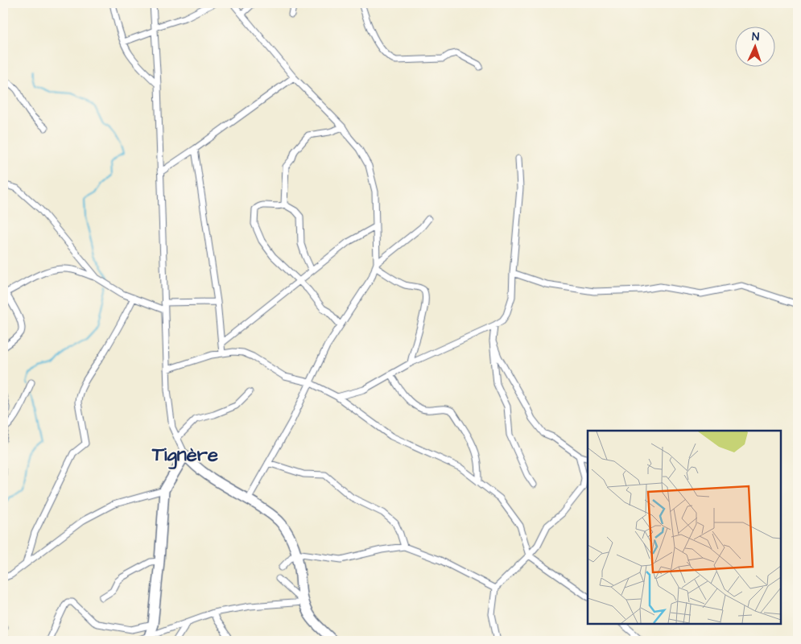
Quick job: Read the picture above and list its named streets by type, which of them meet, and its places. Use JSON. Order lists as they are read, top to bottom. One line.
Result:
{"districts":["Tignère"],"north":"top"}
